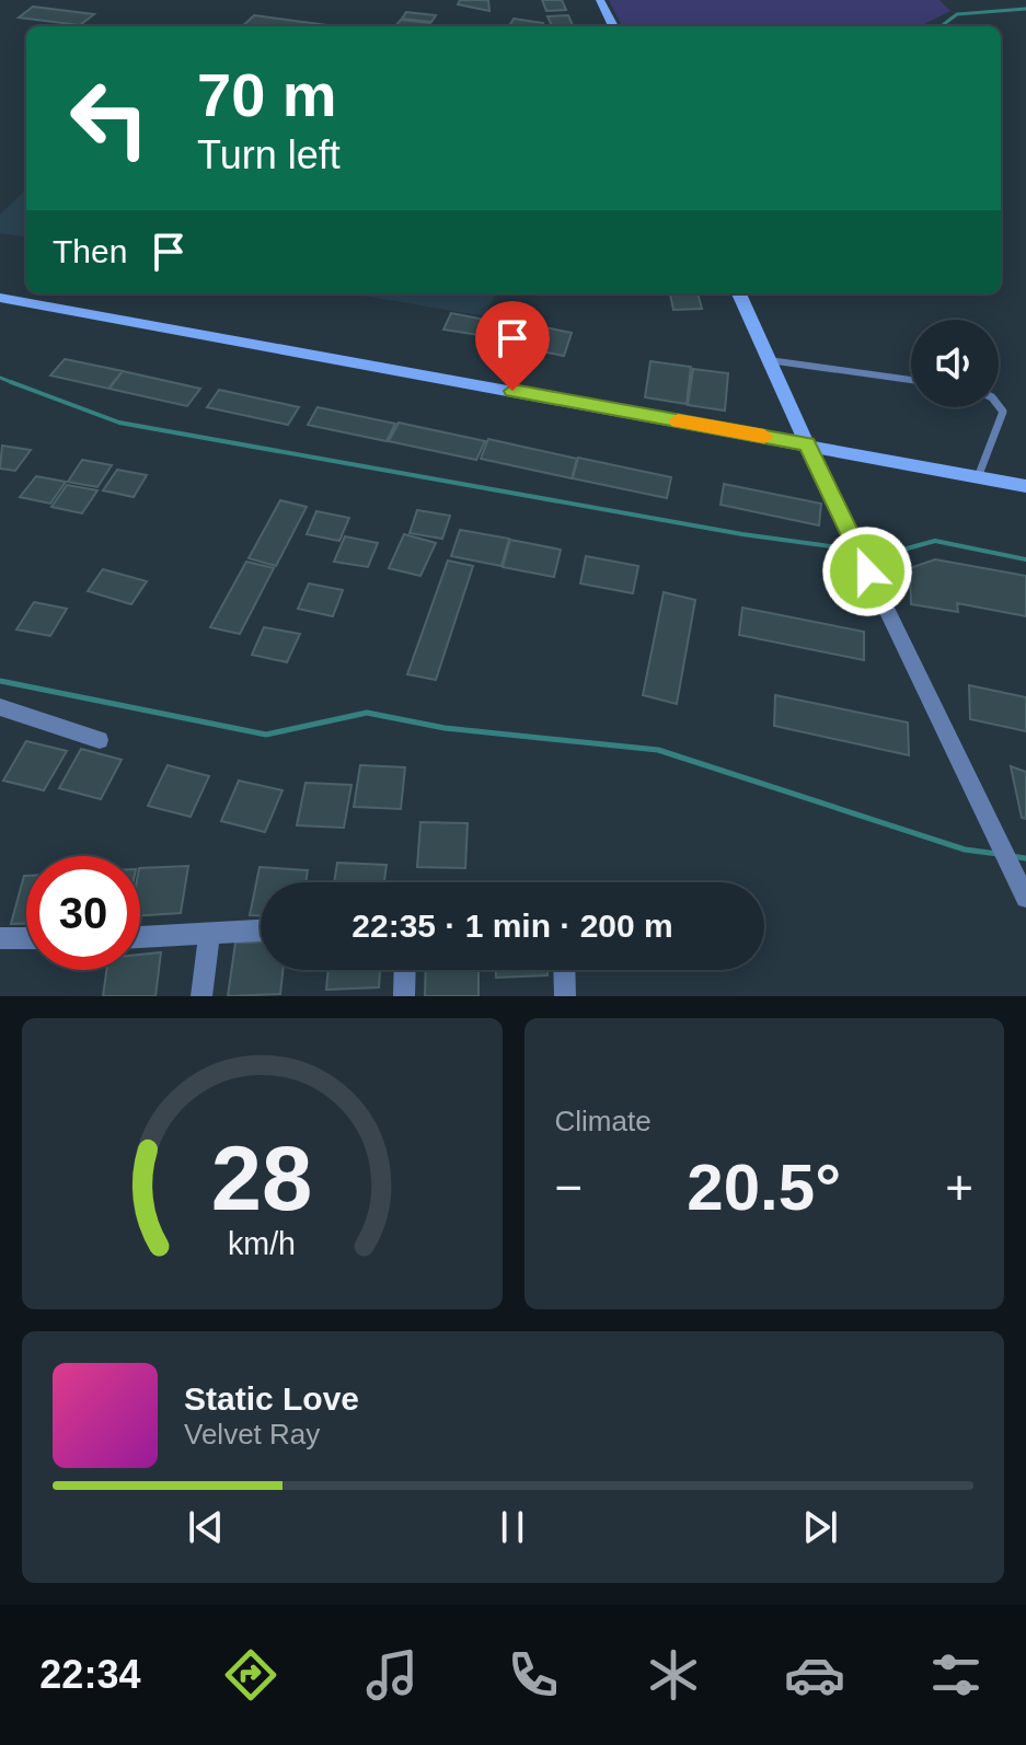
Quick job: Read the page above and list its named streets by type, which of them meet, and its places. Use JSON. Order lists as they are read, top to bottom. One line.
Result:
{"page":{"turn":["70 m","Turn left"],"then":"Then","limit":"30","trip":"22:35 · 1 min · 200 m","tile":"Climate","heat":["−","20.5°","+"],"song":["Static Love","Velvet Ray"],"tabs":"22:34","gauge":["28","km/h"]}}
